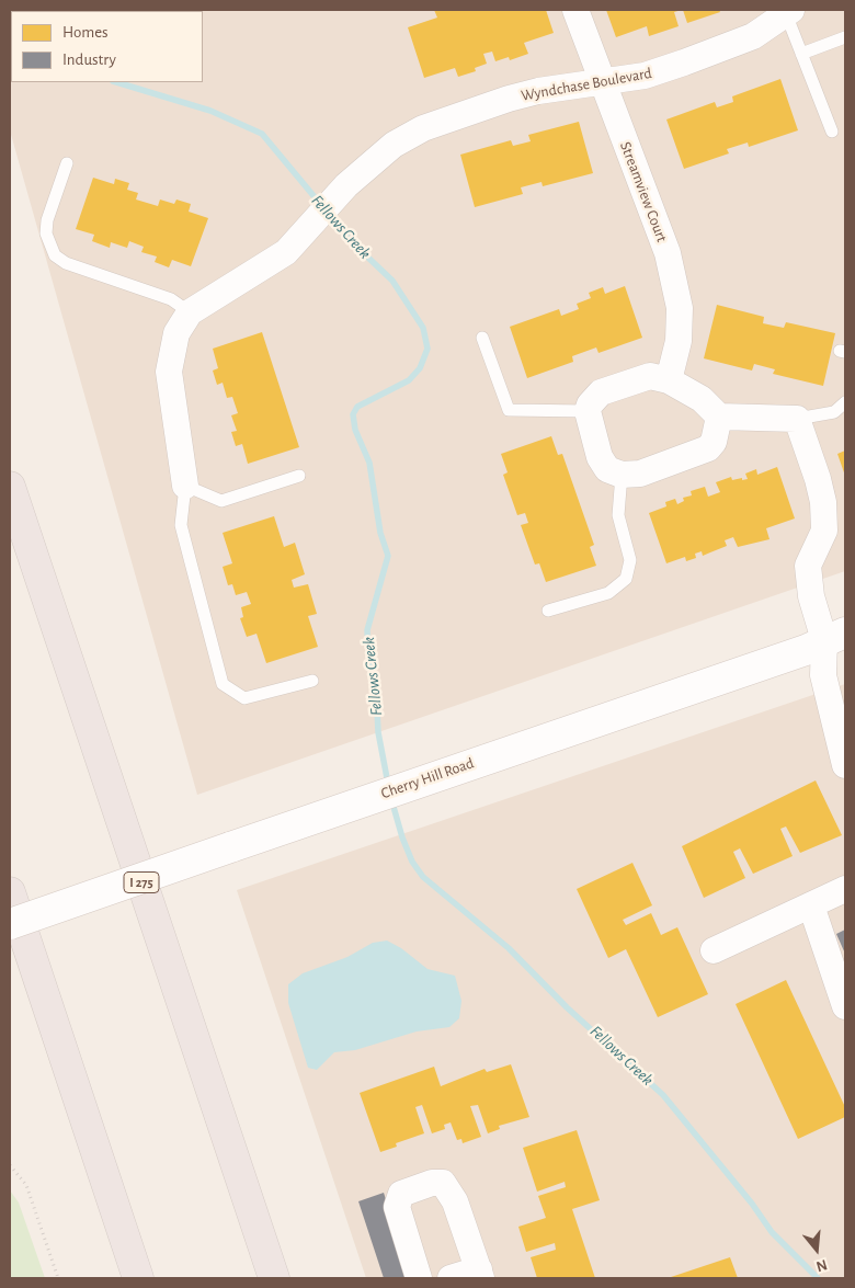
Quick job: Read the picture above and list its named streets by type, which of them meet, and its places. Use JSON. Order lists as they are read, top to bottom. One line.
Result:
{"streets":{"highway":["I 275"],"main road":["Cherry Hill Road"],"street":["Wyndchase Boulevard","Streamview Court"]},"crossings":[["Wyndchase Boulevard","Streamview Court"]],"water":["Fellows Creek"],"legend":["Homes","Industry"],"north":"bottom"}
